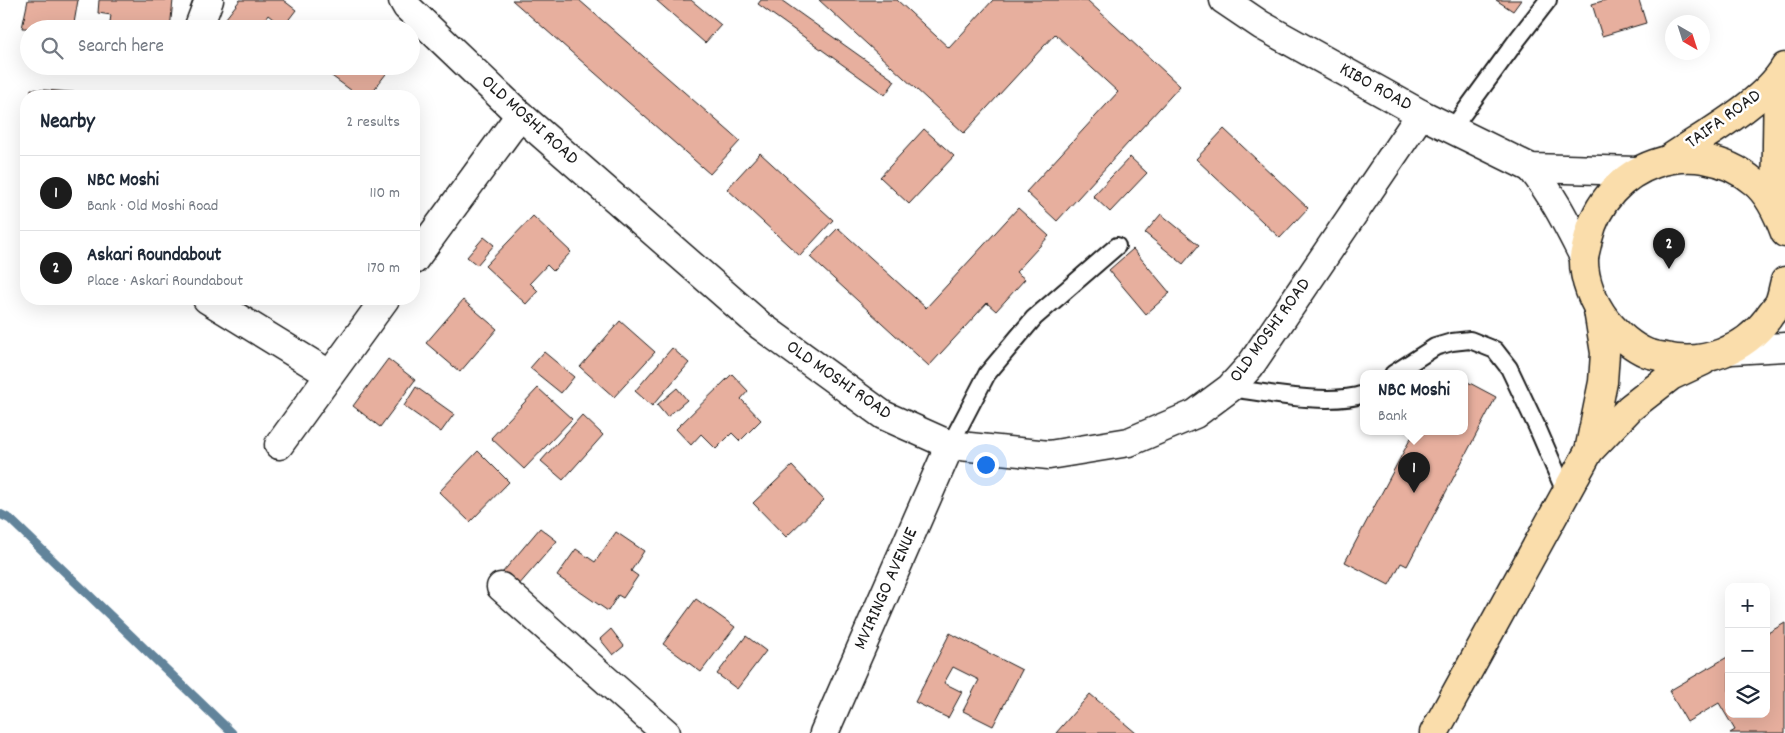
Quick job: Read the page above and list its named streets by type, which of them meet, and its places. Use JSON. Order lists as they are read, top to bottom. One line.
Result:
{"streets":{"highway":["TAIFA ROAD"],"street":["KIBO ROAD","OLD MOSHI ROAD","MVIRINGO AVENUE"]},"crossings":[["KIBO ROAD","OLD MOSHI ROAD"],["OLD MOSHI ROAD","MVIRINGO AVENUE"]],"north":"bottom right","page":{"search":"Search here","heading":["Nearby","2 results"],"list":[{"mark":"1","name":"NBC Moshi","note":"Bank · Old Moshi Road","value":"110 m"},{"mark":"2","name":"Askari Roundabout","note":"Place · Askari Roundabout","value":"170 m"}],"pins":["2","1"],"popup":["NBC Moshi","Bank"],"map_buttons":["+","−"]}}
